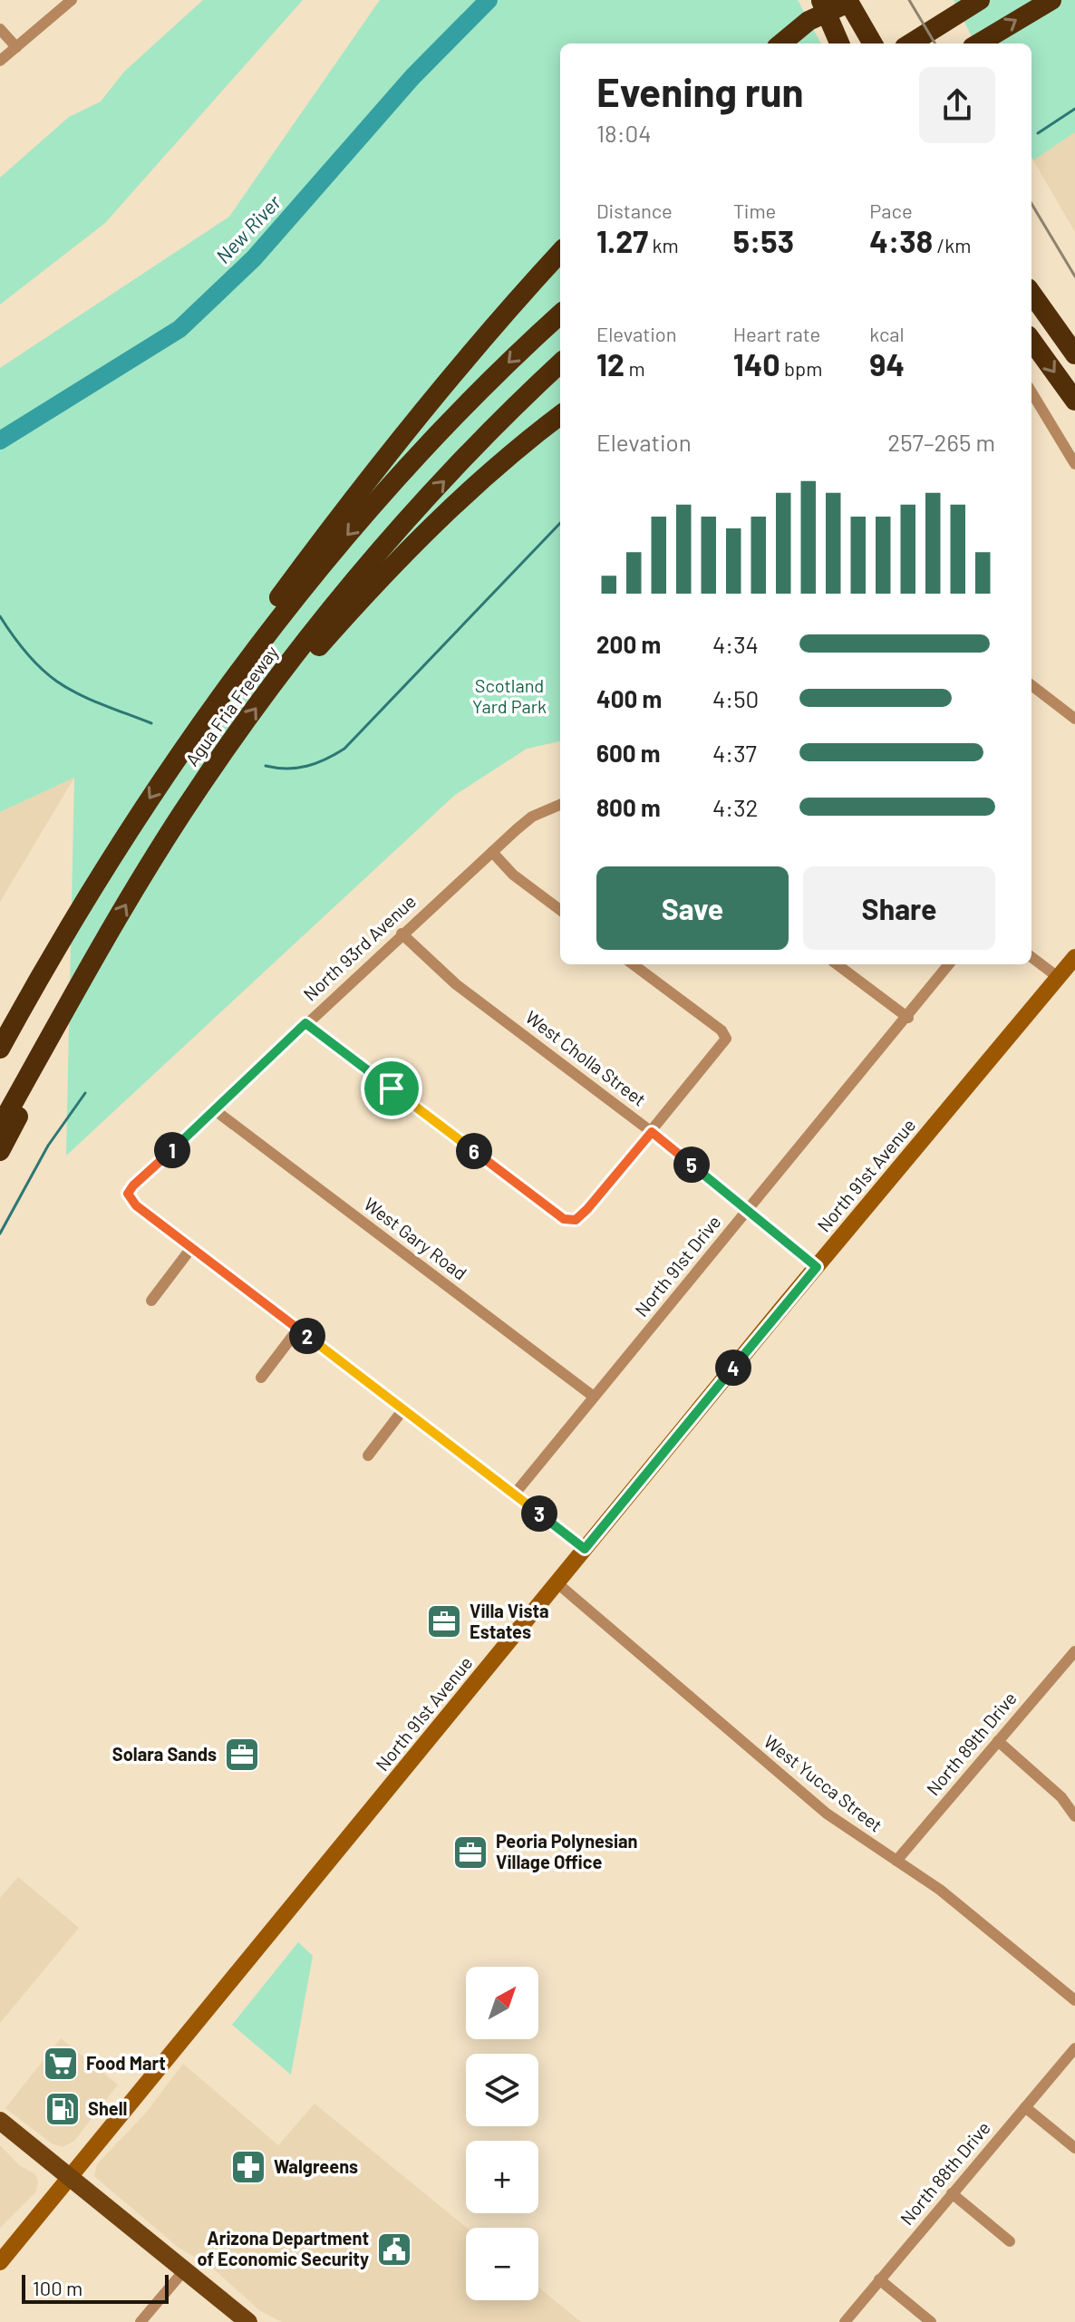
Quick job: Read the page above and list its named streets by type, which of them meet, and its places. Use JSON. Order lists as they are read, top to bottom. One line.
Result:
{"streets":{"highway":["Agua Fria Freeway"],"main road":["North 91st Avenue"],"street":["North 93rd Avenue","West Cholla Street","West Gary Road","North 91st Drive","North 89th Drive","West Yucca Street","North 88th Drive"]},"crossings":[["North 93rd Avenue","West Cholla Street"],["North 93rd Avenue","West Gary Road"],["West Cholla Street","North 91st Avenue"],["West Cholla Street","North 91st Drive"],["North 91st Avenue","West Yucca Street"],["West Gary Road","North 91st Drive"],["North 89th Drive","West Yucca Street"]],"water":["New River"],"parks":["Scotland Yard Park"],"places":{"office":["Villa Vista Estates","Solara Sands","Peoria Polynesian Village Office"],"supermarket":["Food Mart"],"fuel station":["Shell"],"pharmacy":["Walgreens"],"public building":["Arizona Department of Economic Security"]},"scale_bar":"100 m","north":"top right","page":{"heading":["Evening run","18:04"],"stats":[["Distance","1.27 km"],["Time","5:53"],["Pace","4:38 /km"],["Elevation","12 m"],["Heart rate","140 bpm"],["kcal","94"]],"chart":["Elevation","257–265 m"],"list":[{"name":"200 m","note":"4:34"},{"name":"400 m","note":"4:50"},{"name":"600 m","note":"4:37"},{"name":"800 m","note":"4:32"}],"buttons":["Save","Share"],"pins":["1","6","5","2","4","3"],"map_buttons":["+","−"],"scale":"100 m"}}
